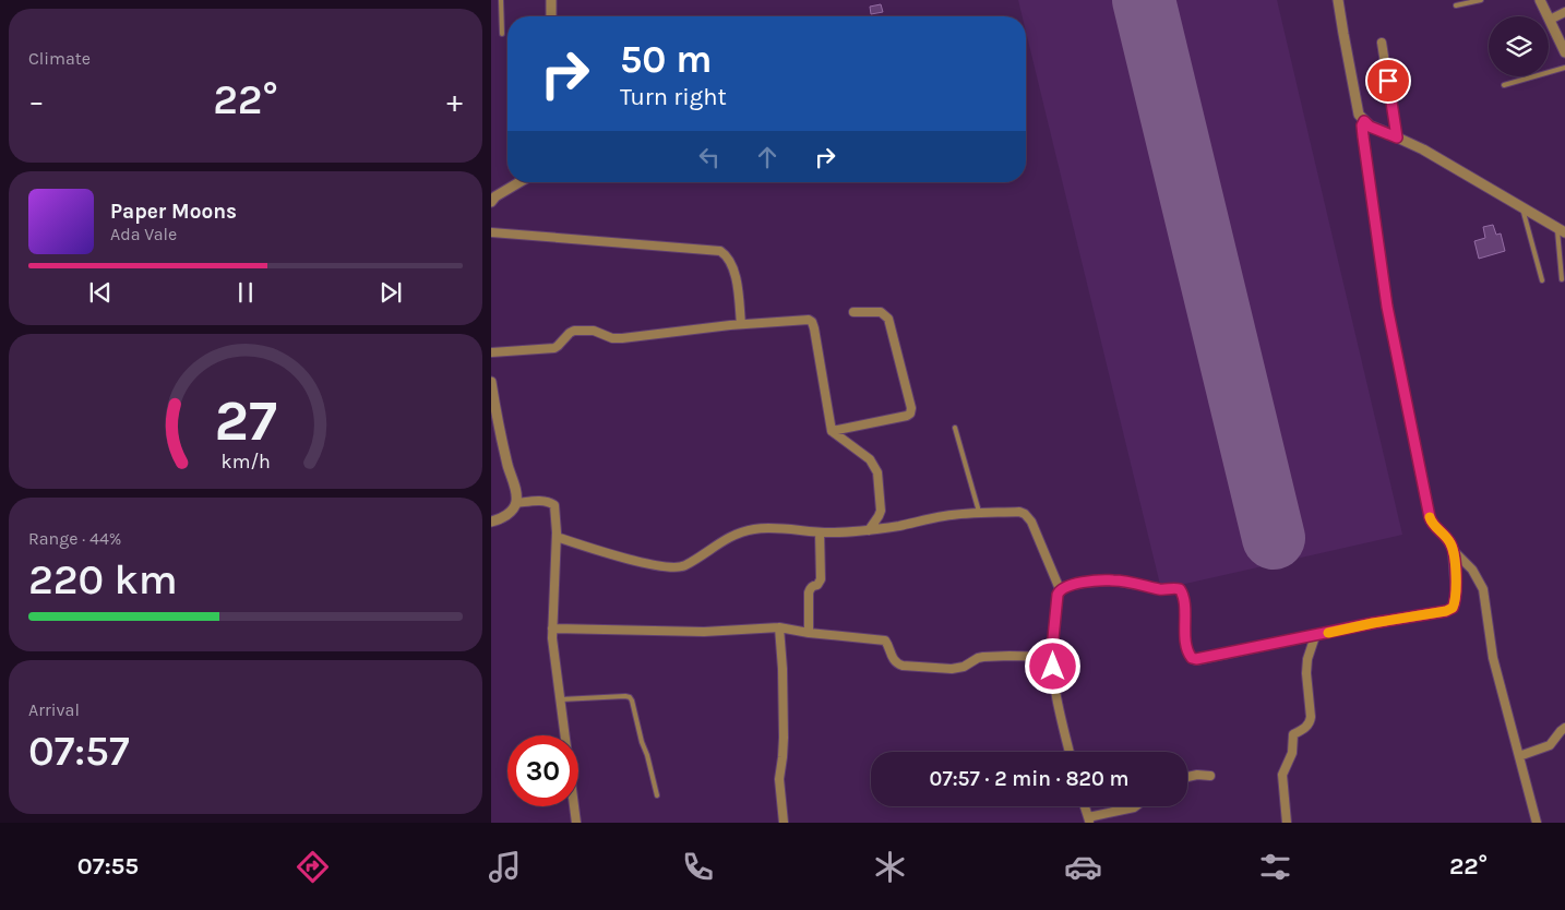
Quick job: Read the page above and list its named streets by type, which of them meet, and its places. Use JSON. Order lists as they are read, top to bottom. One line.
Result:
{"page":{"tile":["Climate",["Range · 44%","220 km"],["Arrival","07:57"]],"turn":["50 m","Turn right"],"heat":["−","22°","+"],"song":["Paper Moons","Ada Vale"],"limit":"30","trip":"07:57 · 2 min · 820 m","tabs":["07:55","22°"],"gauge":["27","km/h"]}}
